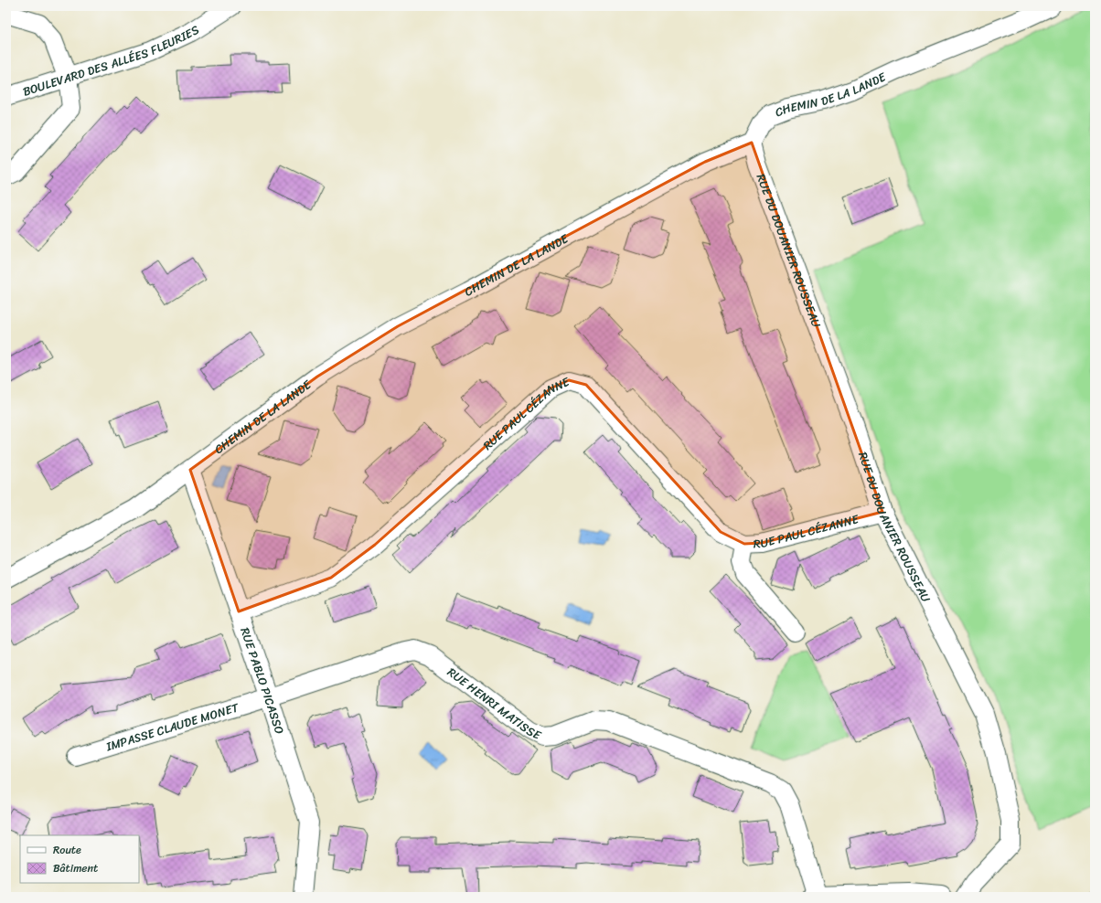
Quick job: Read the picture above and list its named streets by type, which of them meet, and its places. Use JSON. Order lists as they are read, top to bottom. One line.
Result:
{"streets":{"street":["BOULEVARD DES ALLÉES FLEURIES","CHEMIN DE LA LANDE","RUE DU DOUANIER ROUSSEAU","RUE PAUL CÉZANNE","RUE PABLO PICASSO","RUE HENRI MATISSE","IMPASSE CLAUDE MONET"]},"crossings":[["CHEMIN DE LA LANDE","RUE DU DOUANIER ROUSSEAU"],["CHEMIN DE LA LANDE","RUE PABLO PICASSO"],["RUE DU DOUANIER ROUSSEAU","RUE PAUL CÉZANNE"],["RUE PAUL CÉZANNE","RUE PABLO PICASSO"],["RUE PABLO PICASSO","RUE HENRI MATISSE"],["RUE PABLO PICASSO","IMPASSE CLAUDE MONET"],["RUE HENRI MATISSE","IMPASSE CLAUDE MONET"]],"legend":["Route","Bâtiment"]}
